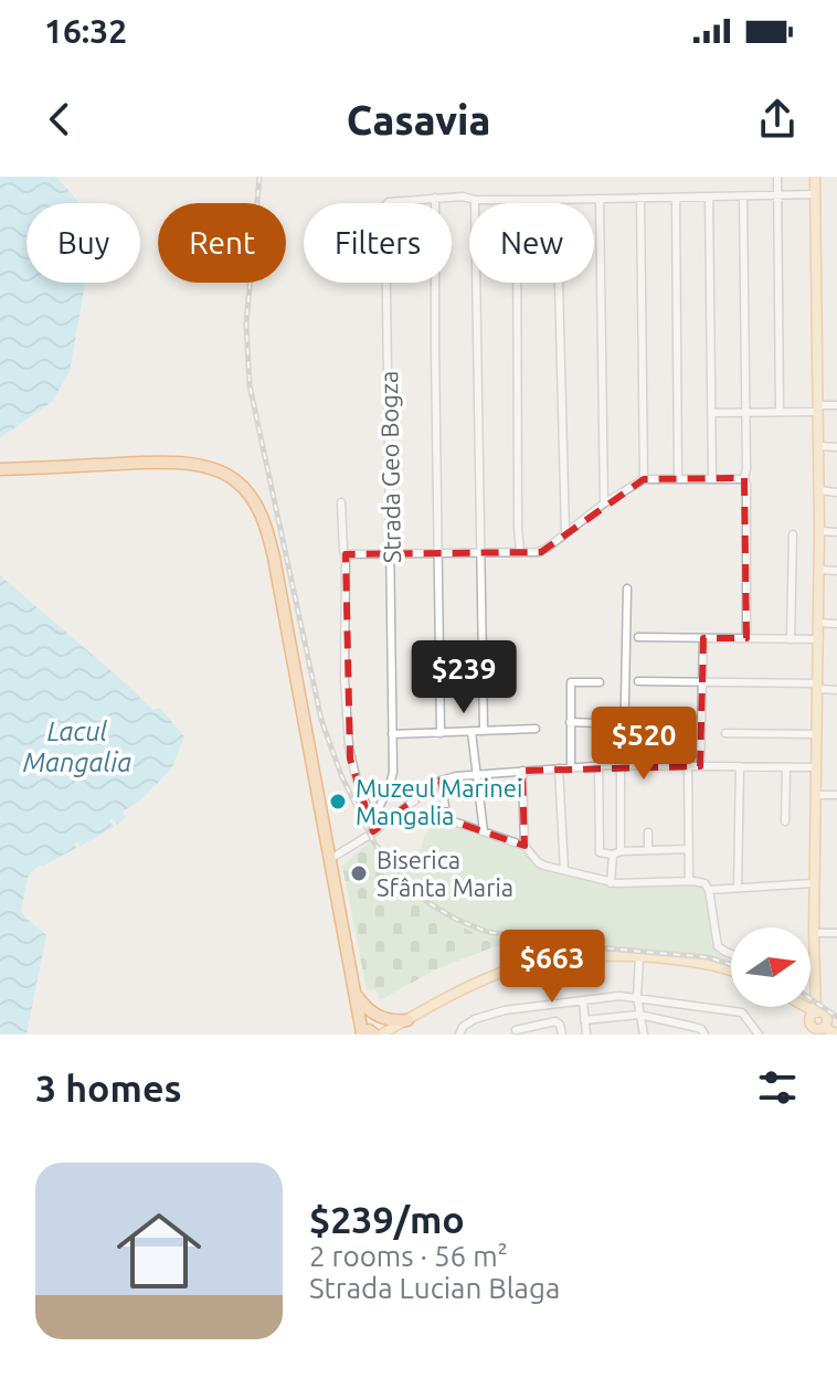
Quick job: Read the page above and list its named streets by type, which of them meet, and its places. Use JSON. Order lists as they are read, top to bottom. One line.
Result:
{"streets":{"street":["Strada Geo Bogza"]},"water":["Lacul Mangalia"],"places":["Muzeul Marinei Mangalia","Biserica Sfânta Maria"],"north":"right","page":{"status":"16:32","header":"Casavia","chip":["Buy","Rent","Filters","New"],"price":["$239","$520","$663"],"heading":"3 homes","list":[{"name":"$239/mo","note":"2 rooms · 56 m² · Strada Lucian Blaga"}]}}
